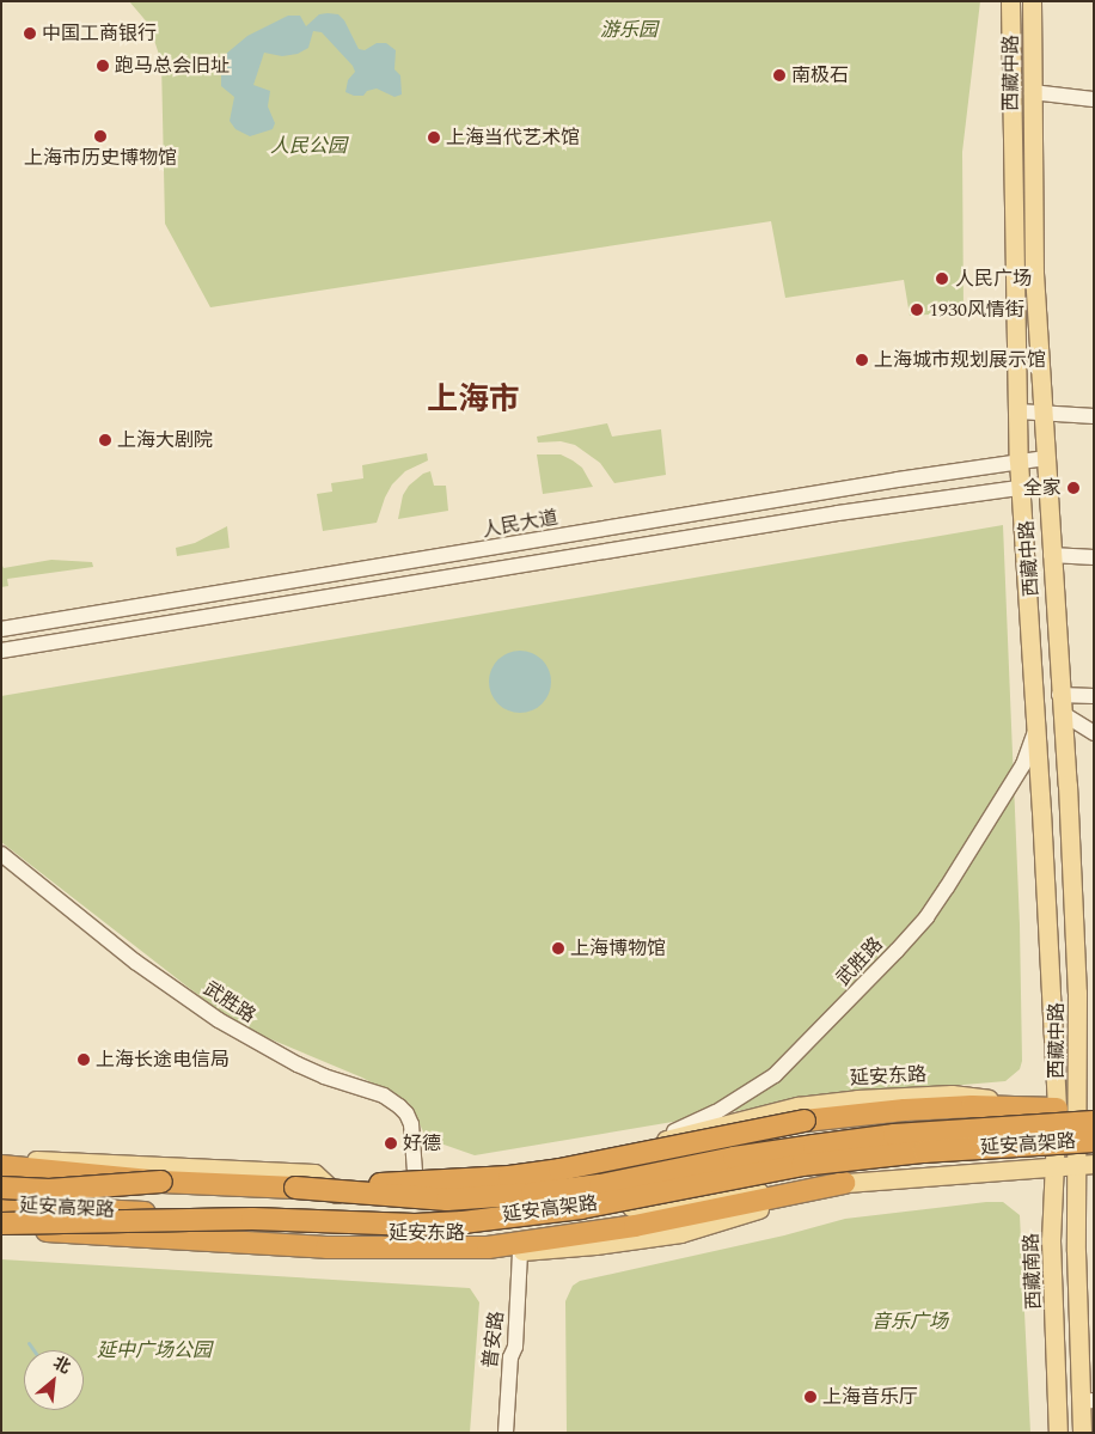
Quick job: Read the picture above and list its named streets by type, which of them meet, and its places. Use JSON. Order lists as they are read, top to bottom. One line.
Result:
{"streets":{"highway":["延安高架路"],"main road":["西藏中路","延安东路","西藏南路"],"street":["人民大道","武胜路","普安路"]},"crossings":[["西藏中路","人民大道"],["西藏中路","武胜路"],["西藏中路","延安东路"],["西藏中路","延安高架路"],["西藏中路","西藏南路"],["武胜路","延安东路"],["延安东路","延安高架路"],["延安东路","西藏南路"],["延安东路","普安路"],["延安高架路","西藏南路"]],"districts":["上海市"],"parks":["游乐园","人民公园","音乐广场","延中广场公园"],"places":["中国工商银行","跑马总会旧址","南极石","上海市历史博物馆","上海当代艺术馆","人民广场","1930风情街","上海城市规划展示馆","上海大剧院","全家","上海博物馆","上海长途电信局","好德","上海音乐厅"],"north":"top right"}
